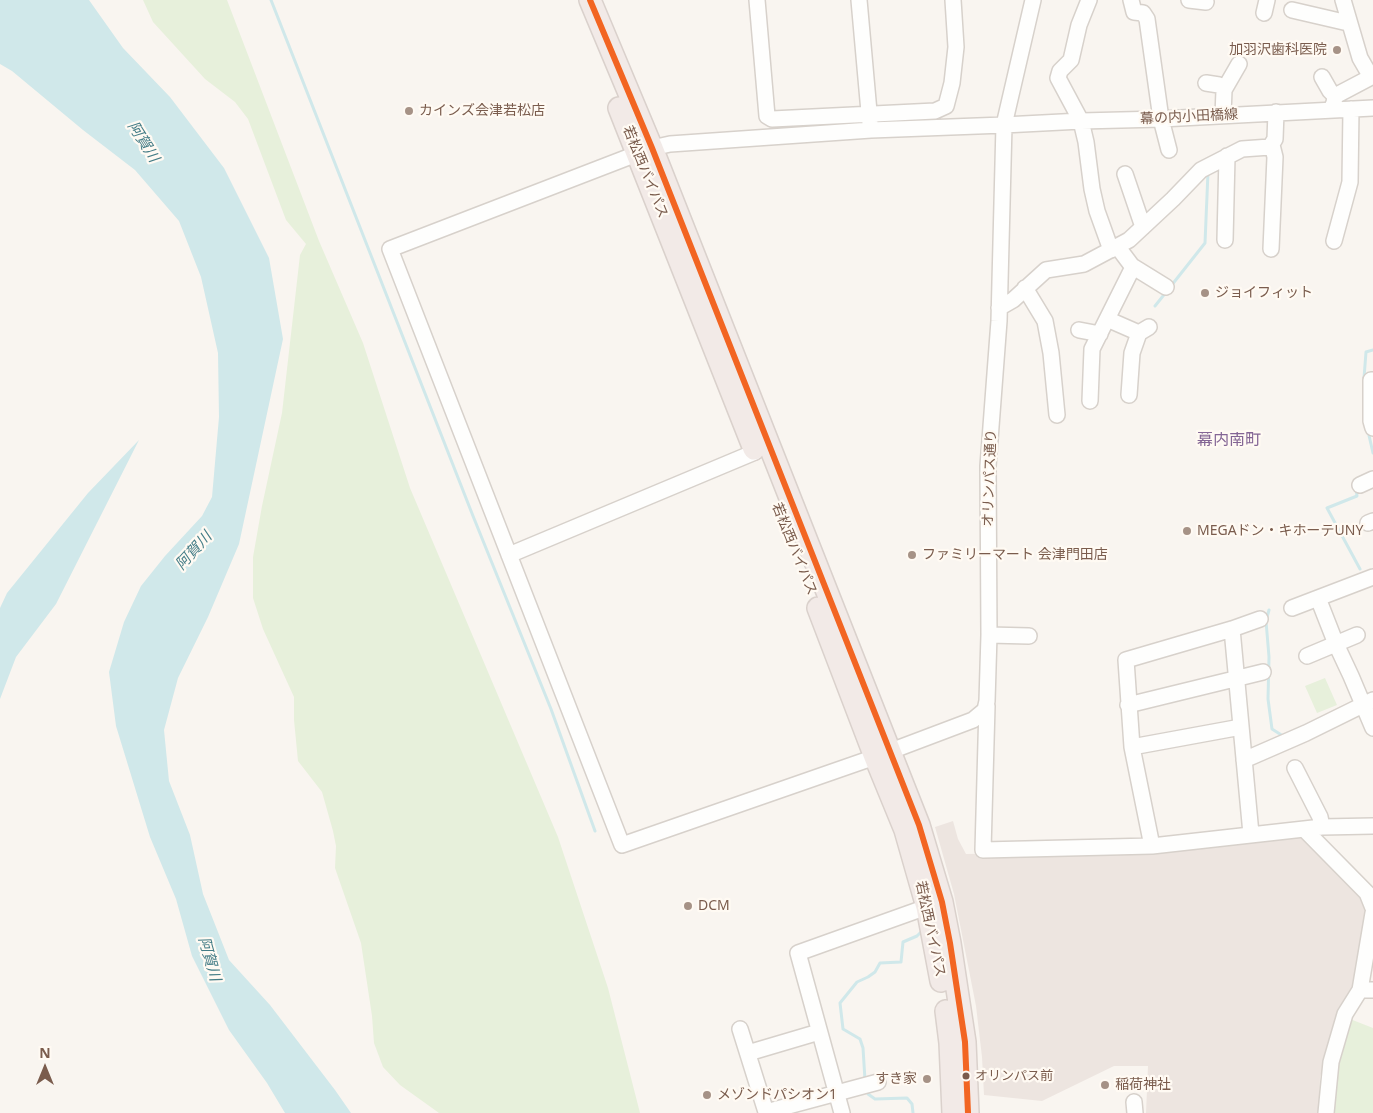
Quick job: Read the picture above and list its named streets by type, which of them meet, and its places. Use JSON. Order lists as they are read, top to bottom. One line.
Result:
{"streets":{"highway":["若松西バイパス"],"street":["幕の内小田橋線","オリンパス通り"]},"crossings":[["幕の内小田橋線","若松西バイパス"],["幕の内小田橋線","オリンパス通り"]],"districts":["幕内南町"],"water":["阿賀川"],"places":["加羽沢歯科医院","カインズ会津若松店","ジョイフィット","MEGAドン・キホーテUNY","ファミリーマート 会津門田店","DCM","オリンパス前","すき家","稲荷神社","メゾンドパシオン1"],"north":"top"}
